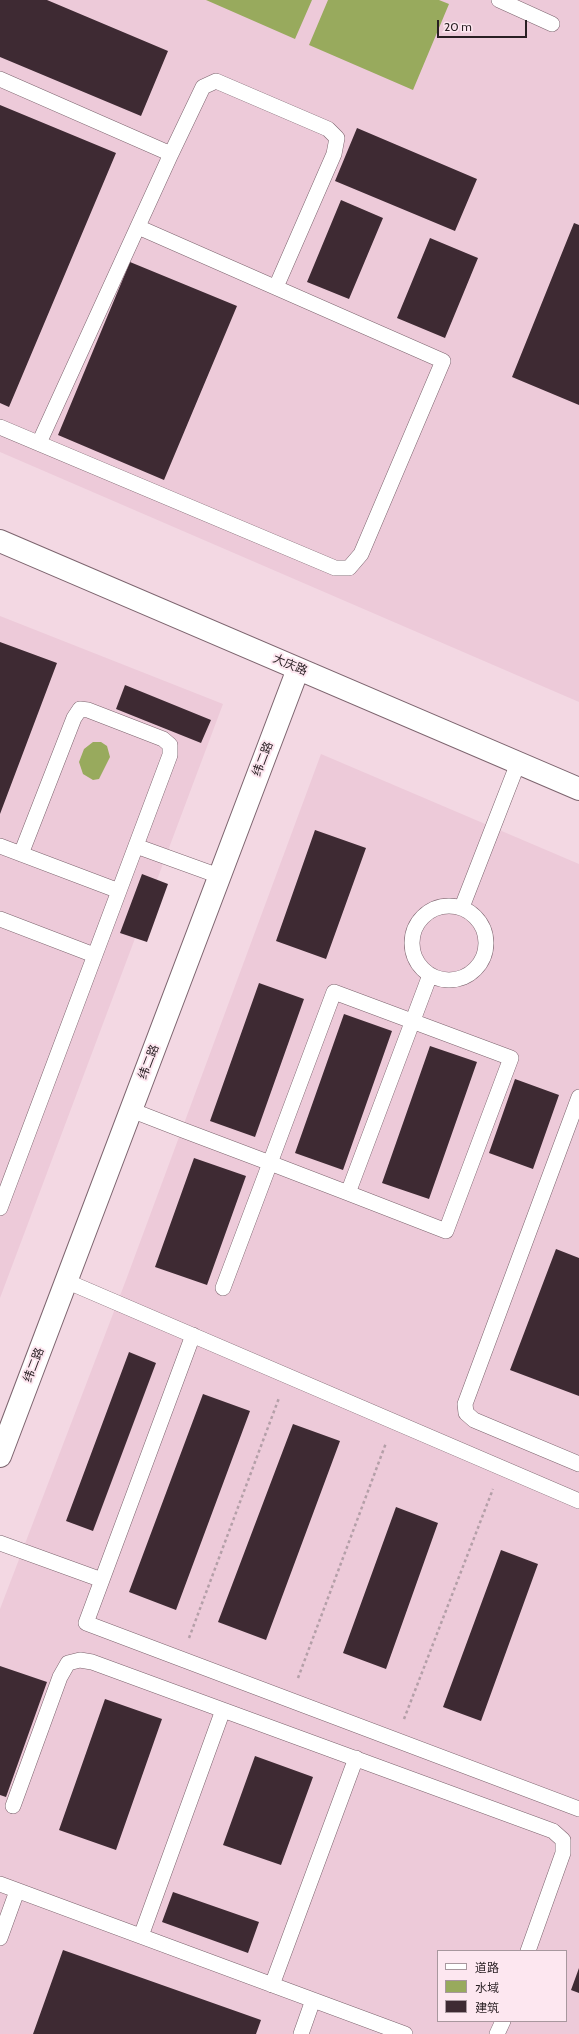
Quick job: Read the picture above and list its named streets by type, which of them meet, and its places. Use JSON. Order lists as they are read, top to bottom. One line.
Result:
{"streets":{"street":["大庆路","纬二路"]},"crossings":[["大庆路","纬二路"]],"legend":["道路","水域","建筑"],"scale_bar":"20 m"}
